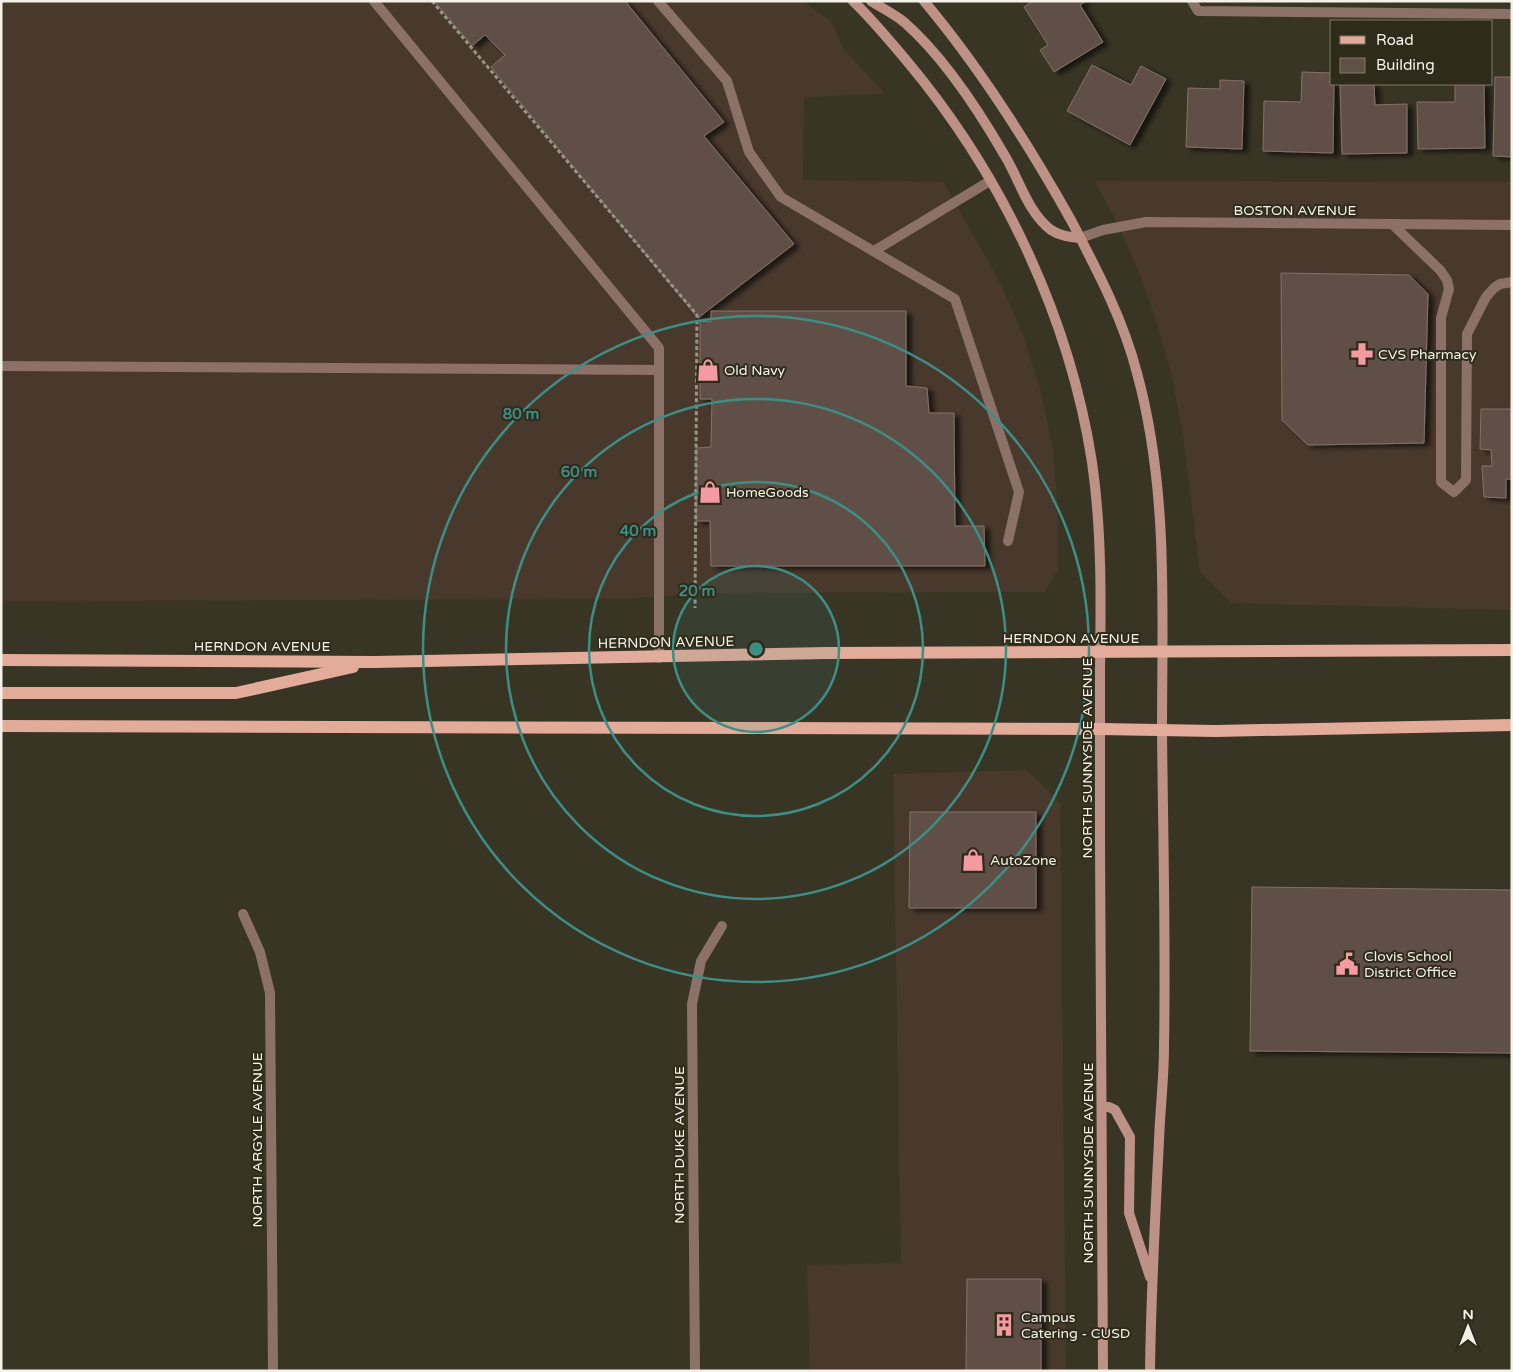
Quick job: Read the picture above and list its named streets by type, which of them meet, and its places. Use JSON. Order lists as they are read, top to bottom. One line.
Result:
{"streets":{"main road":["HERNDON AVENUE","NORTH SUNNYSIDE AVENUE"],"street":["BOSTON AVENUE","NORTH ARGYLE AVENUE","NORTH DUKE AVENUE"]},"crossings":[["HERNDON AVENUE","NORTH SUNNYSIDE AVENUE"]],"places":{"pharmacy":["CVS Pharmacy"],"shop":["Old Navy","HomeGoods","AutoZone"],"public building":["Clovis School District Office"],"building":["Campus Catering - CUSD"]},"legend":["Road","Building"],"north":"top","rings":["80 m","60 m","40 m","20 m"]}
